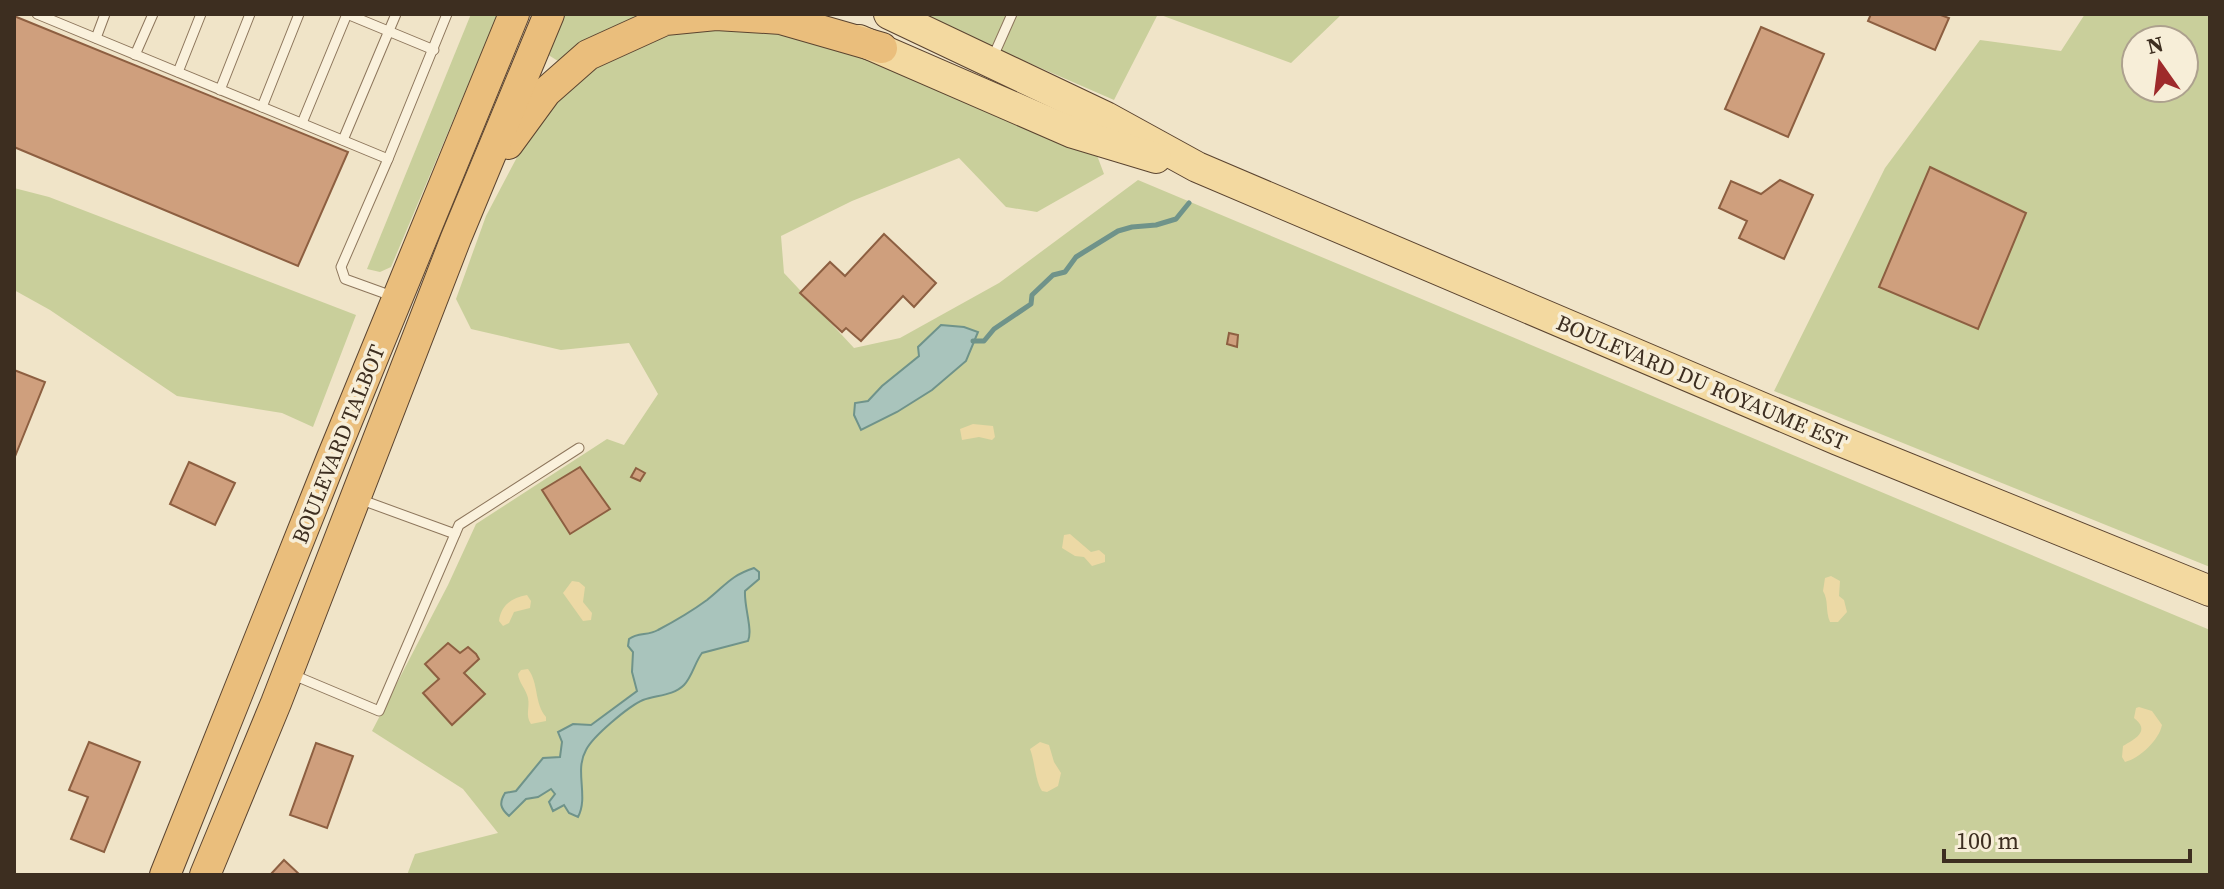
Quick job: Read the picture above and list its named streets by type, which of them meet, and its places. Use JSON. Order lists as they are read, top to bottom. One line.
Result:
{"streets":{"highway":["BOULEVARD TALBOT"],"main road":["BOULEVARD DU ROYAUME EST"]},"scale_bar":"100 m","north":"top"}
